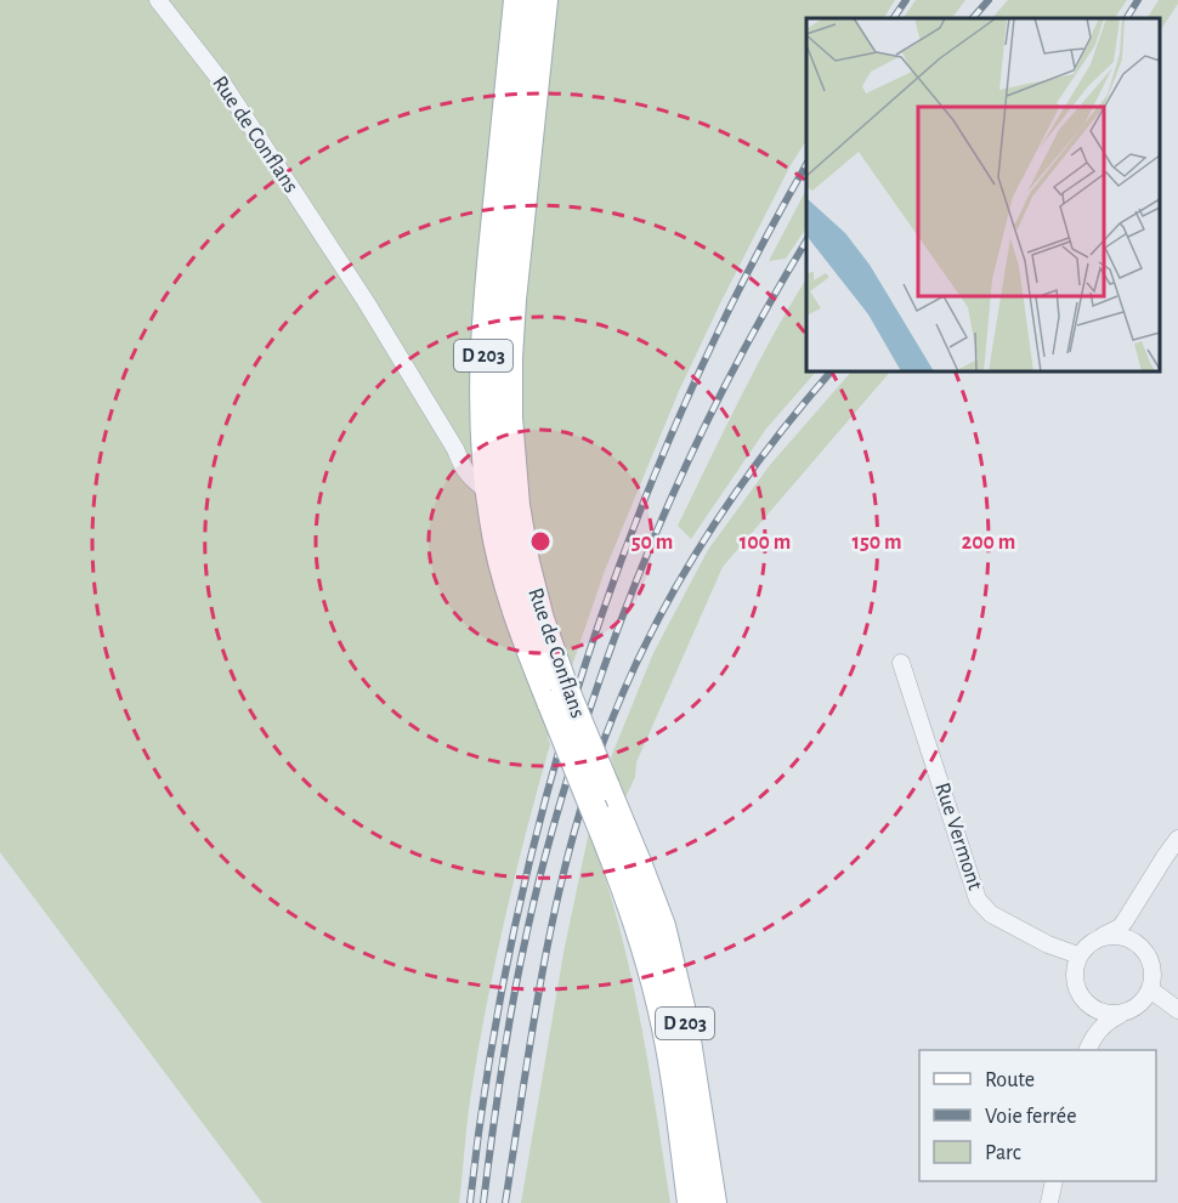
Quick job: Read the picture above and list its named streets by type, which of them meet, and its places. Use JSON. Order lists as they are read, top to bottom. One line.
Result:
{"streets":{"main road":["Rue de Conflans","D 203"],"street":["Rue Vermont"]},"legend":["Route","Voie ferrée","Parc"],"rings":["50 m","100 m","150 m","200 m"]}
